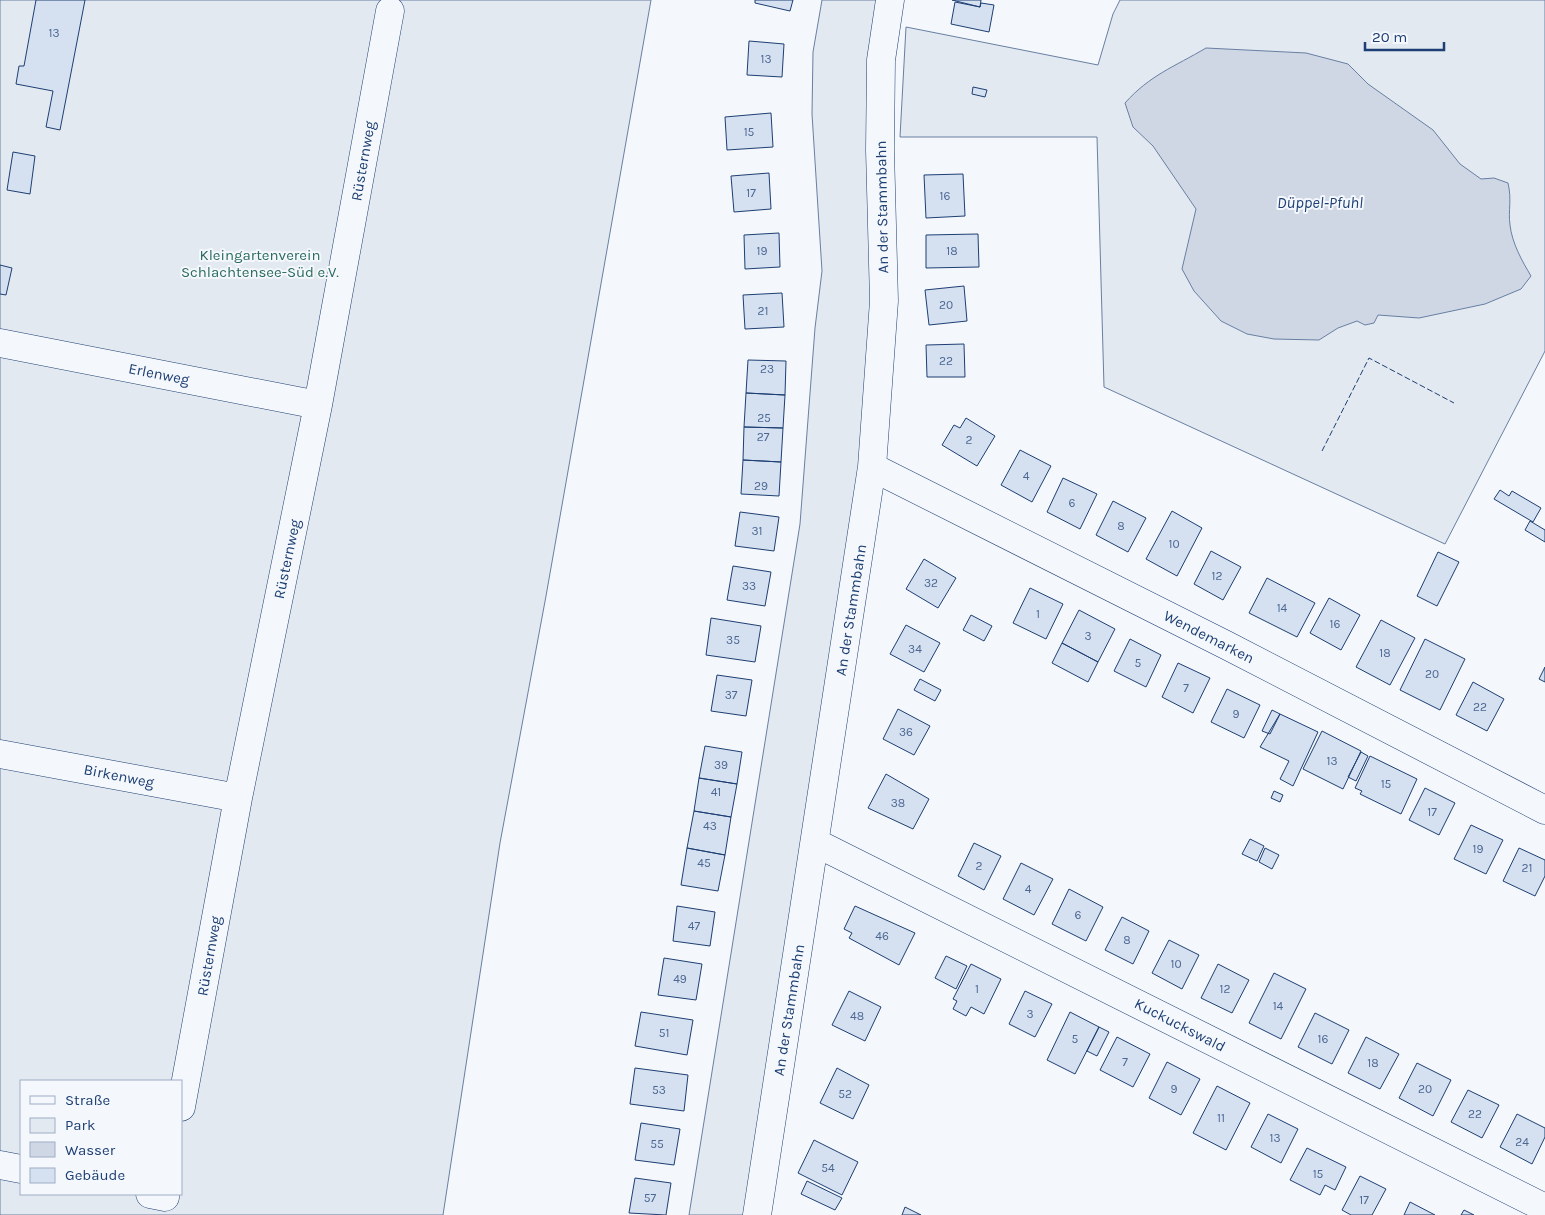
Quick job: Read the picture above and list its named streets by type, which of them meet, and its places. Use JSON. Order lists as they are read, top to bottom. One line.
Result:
{"streets":{"street":["Rüsternweg","An der Stammbahn","Erlenweg","Wendemarken","Birkenweg","Kuckuckswald"]},"crossings":[["Rüsternweg","Erlenweg"],["Rüsternweg","Birkenweg"],["An der Stammbahn","Wendemarken"],["An der Stammbahn","Kuckuckswald"]],"water":["Düppel-Pfuhl"],"parks":["Kleingartenverein Schlachtensee-Süd e.V."],"house_numbers":["13","13","15","17","16","19","18","20","21","22","23","25","27","2","4","29","6","8","31","10","12","32","33","14","1","16","3","35","34","18","5","20","7","37","22","9","36","13","39","15","41","38","17","43","19","45","2","21","4","6","47","46","8","10","49","1","12","14","3","48","51","5","16","7","18","9","20","53","52","22","11","13","24","55","54","15","57","17"],"legend":["Straße","Park","Wasser","Gebäude"],"scale_bar":"20 m"}
